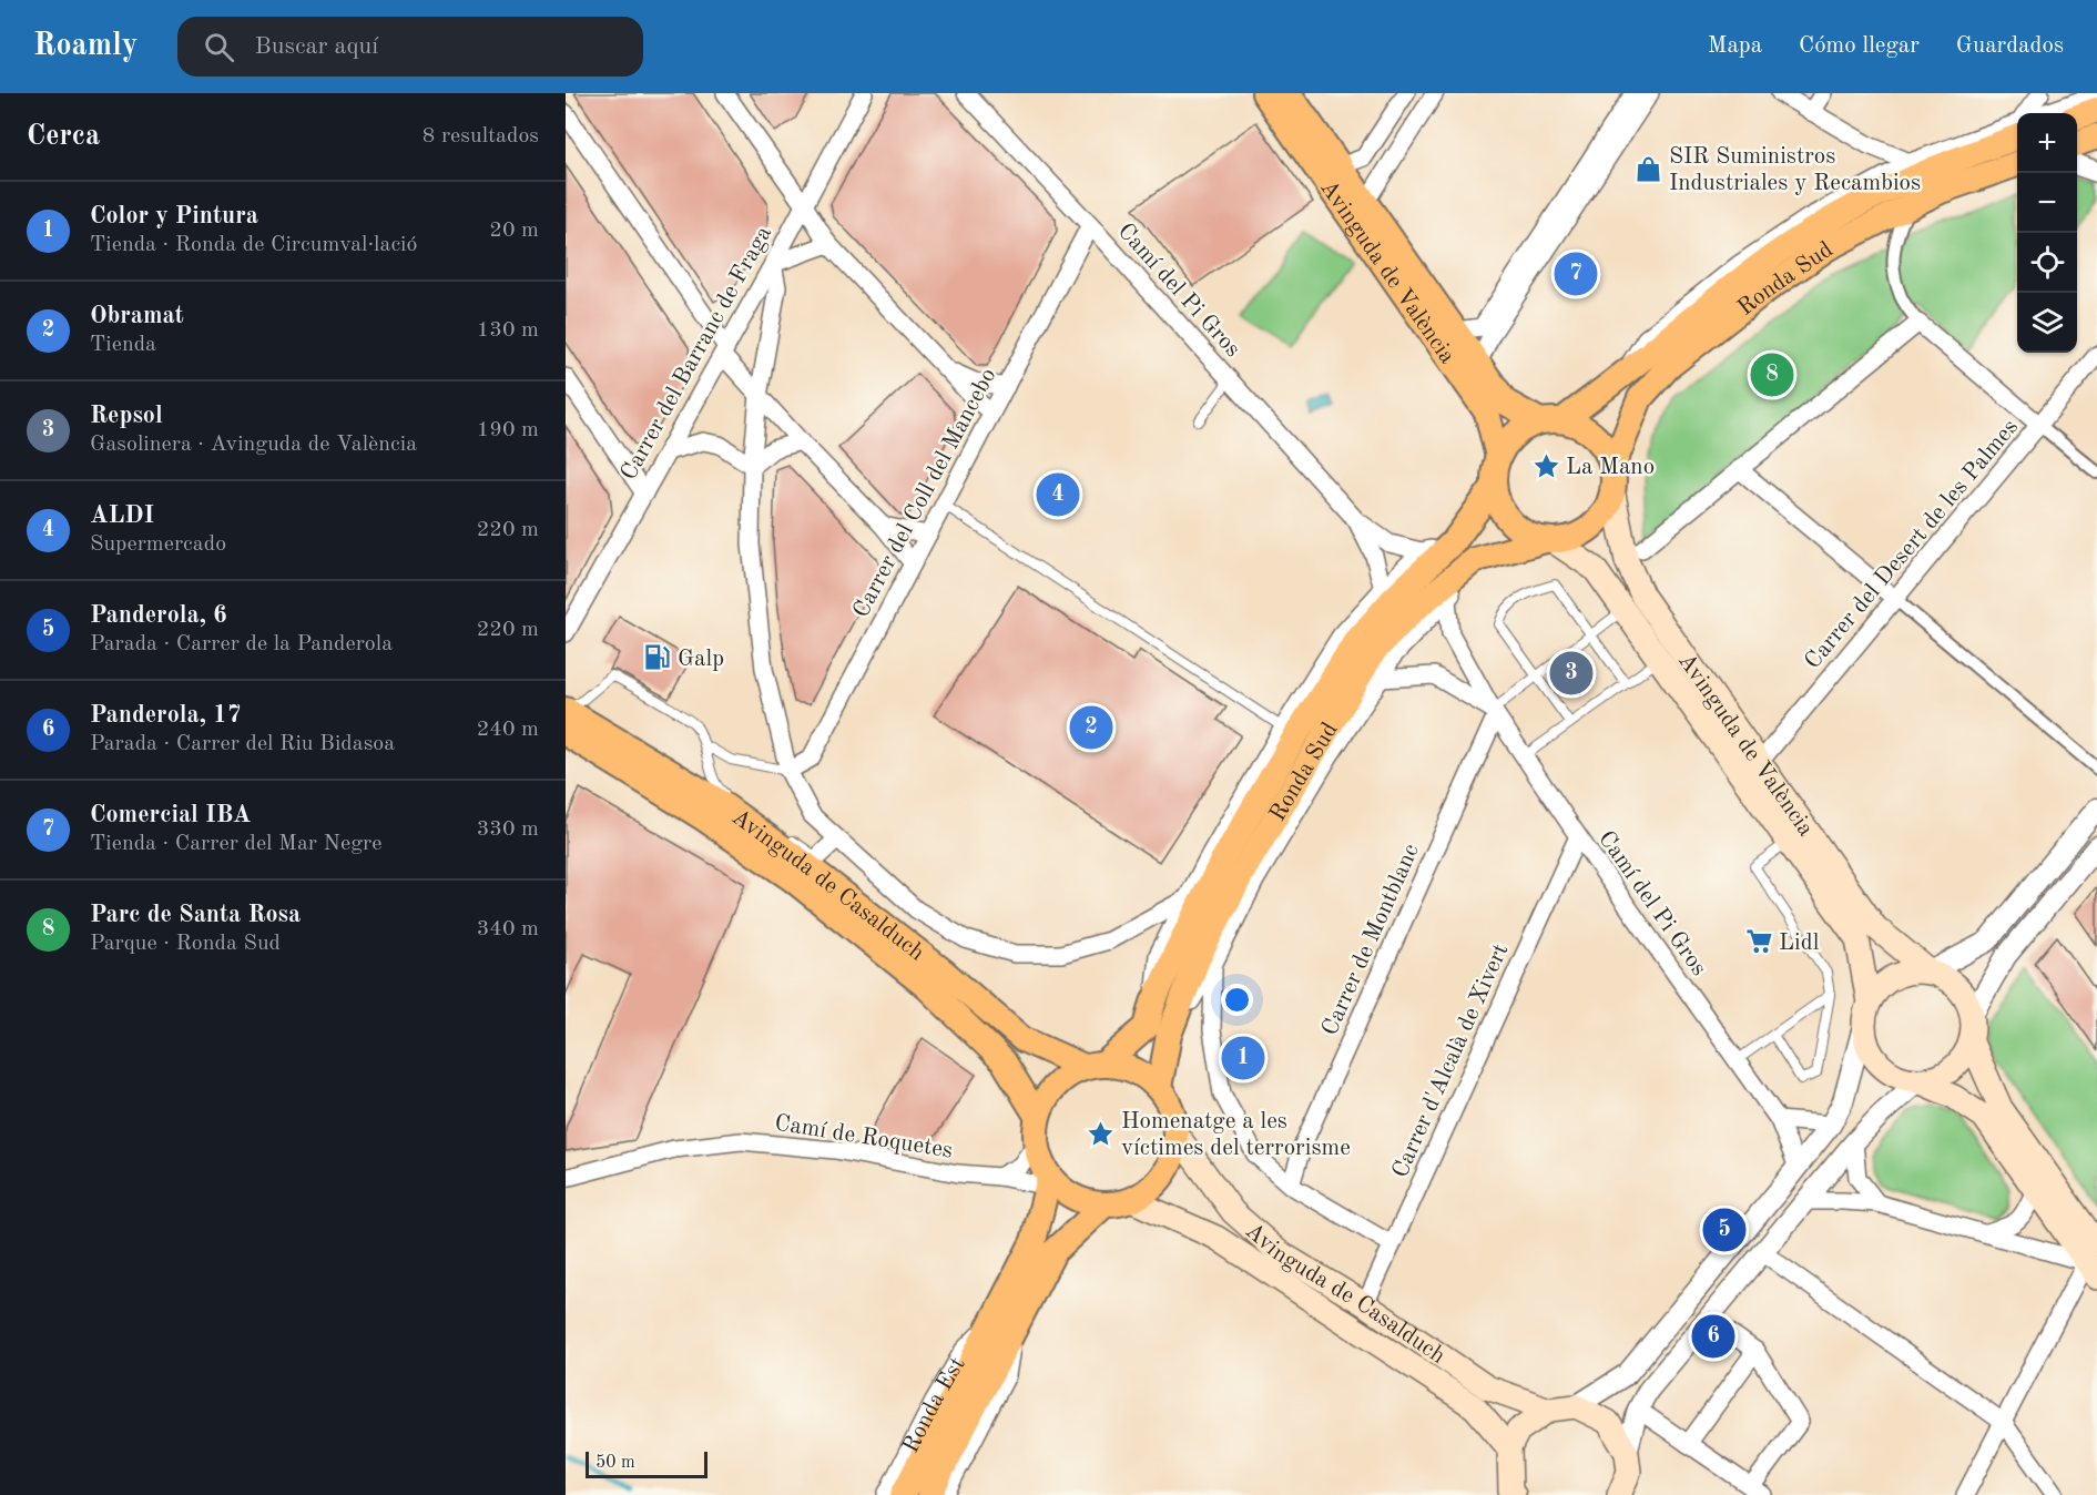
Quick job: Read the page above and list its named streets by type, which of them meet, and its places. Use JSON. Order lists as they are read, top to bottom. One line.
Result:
{"streets":{"main road":["Avinguda de València","Ronda Sud","Avinguda de Casalduch","Ronda Est"],"street":["Camí del Pi Gros","Carrer del Barranc de Fraga","Carrer del Coll del Mancebo","Carrer del Desert de les Palmes","Carrer de Montblanc","Carrer d'Alcalà de Xivert","Camí de Roquetes"]},"crossings":[["Avinguda de València","Ronda Sud"],["Avinguda de València","Carrer del Desert de les Palmes"],["Ronda Sud","Camí del Pi Gros"],["Ronda Sud","Avinguda de Casalduch"],["Ronda Sud","Camí de Roquetes"],["Ronda Sud","Ronda Est"],["Camí del Pi Gros","Carrer del Coll del Mancebo"],["Camí del Pi Gros","Carrer de Montblanc"],["Camí del Pi Gros","Carrer d'Alcalà de Xivert"],["Avinguda de Casalduch","Carrer d'Alcalà de Xivert"],["Avinguda de Casalduch","Camí de Roquetes"],["Avinguda de Casalduch","Ronda Est"],["Camí de Roquetes","Ronda Est"]],"places":{"shop":["SIR Suministros Industriales y Recambios"],"place":["La Mano","Homenatge a les víctimes del terrorisme"],"fuel station":["Galp"],"supermarket":["Lidl"]},"scale_bar":"50 m","page":{"header":"Roamly","search":"Buscar aquí","nav":["Mapa","Cómo llegar","Guardados"],"heading":["Cerca","8 resultados"],"map_buttons":["+","−"],"list":[{"mark":"1","name":"Color y Pintura","note":"Tienda · Ronda de Circumval·lació","value":"20 m"},{"mark":"2","name":"Obramat","note":"Tienda","value":"130 m"},{"mark":"3","name":"Repsol","note":"Gasolinera · Avinguda de València","value":"190 m"},{"mark":"4","name":"ALDI","note":"Supermercado","value":"220 m"},{"mark":"5","name":"Panderola, 6","note":"Parada · Carrer de la Panderola","value":"220 m"},{"mark":"6","name":"Panderola, 17","note":"Parada · Carrer del Riu Bidasoa","value":"240 m"},{"mark":"7","name":"Comercial IBA","note":"Tienda · Carrer del Mar Negre","value":"330 m"},{"mark":"8","name":"Parc de Santa Rosa","note":"Parque · Ronda Sud","value":"340 m"}],"pins":["7","8","4","3","2","1","5","6"],"scale":"50 m"}}
